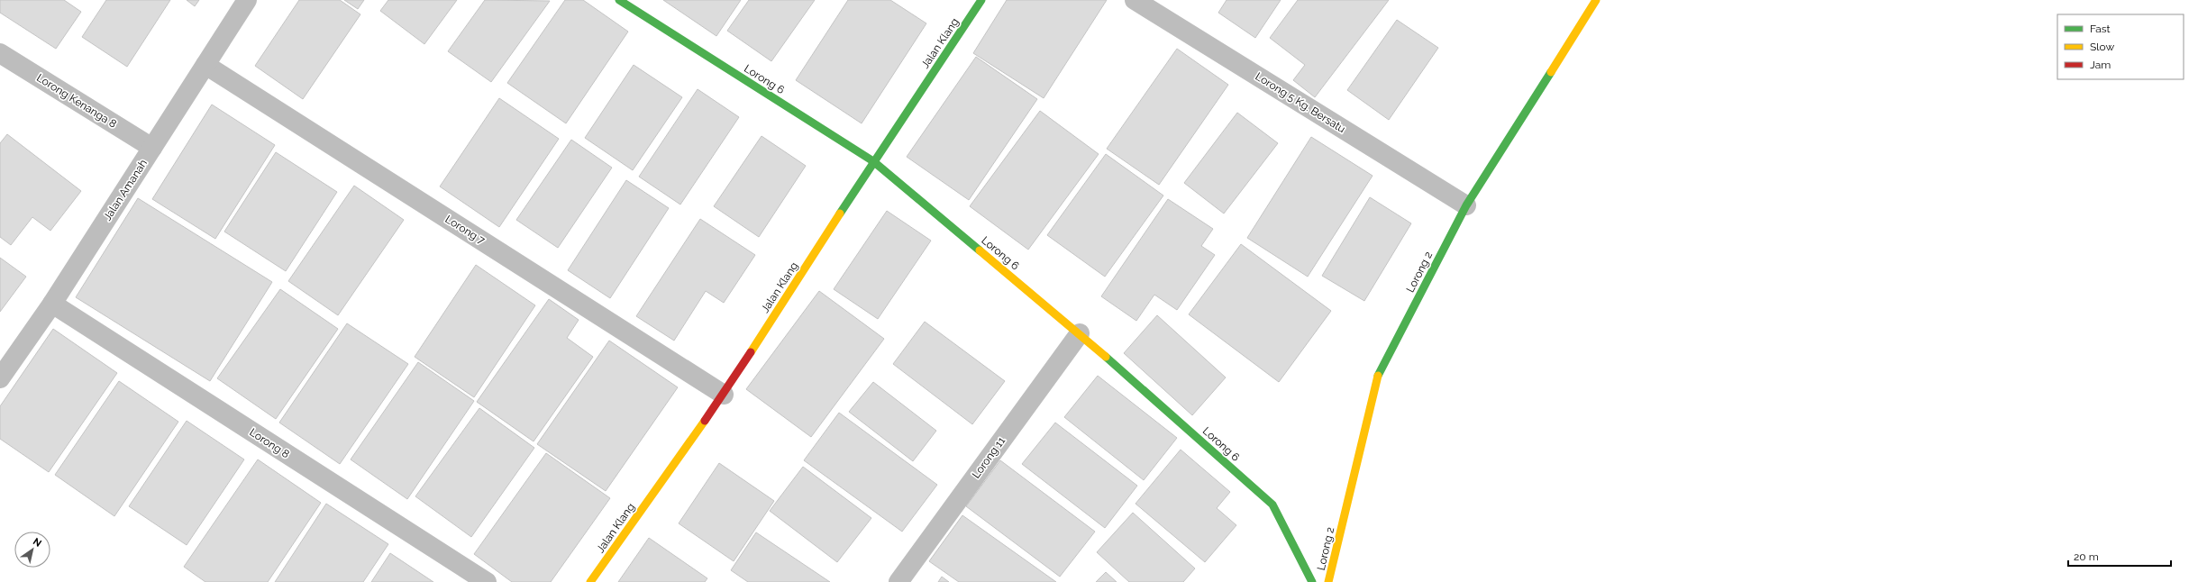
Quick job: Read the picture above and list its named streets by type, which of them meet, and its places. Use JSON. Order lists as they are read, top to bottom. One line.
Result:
{"streets":{"street":["Jalan Klang","Lorong 6","Lorong Kenanga 8","Lorong 5 Kg. Bersatu","Jalan Amanah","Lorong 7","Lorong 2","Lorong 8","Lorong 11"]},"crossings":[["Jalan Klang","Lorong 6"],["Jalan Klang","Lorong 7"],["Lorong 6","Lorong 11"],["Lorong Kenanga 8","Jalan Amanah"],["Lorong 5 Kg. Bersatu","Lorong 2"],["Jalan Amanah","Lorong 7"],["Jalan Amanah","Lorong 8"]],"legend":["Fast","Slow","Jam"],"scale_bar":"20 m","north":"top right"}
